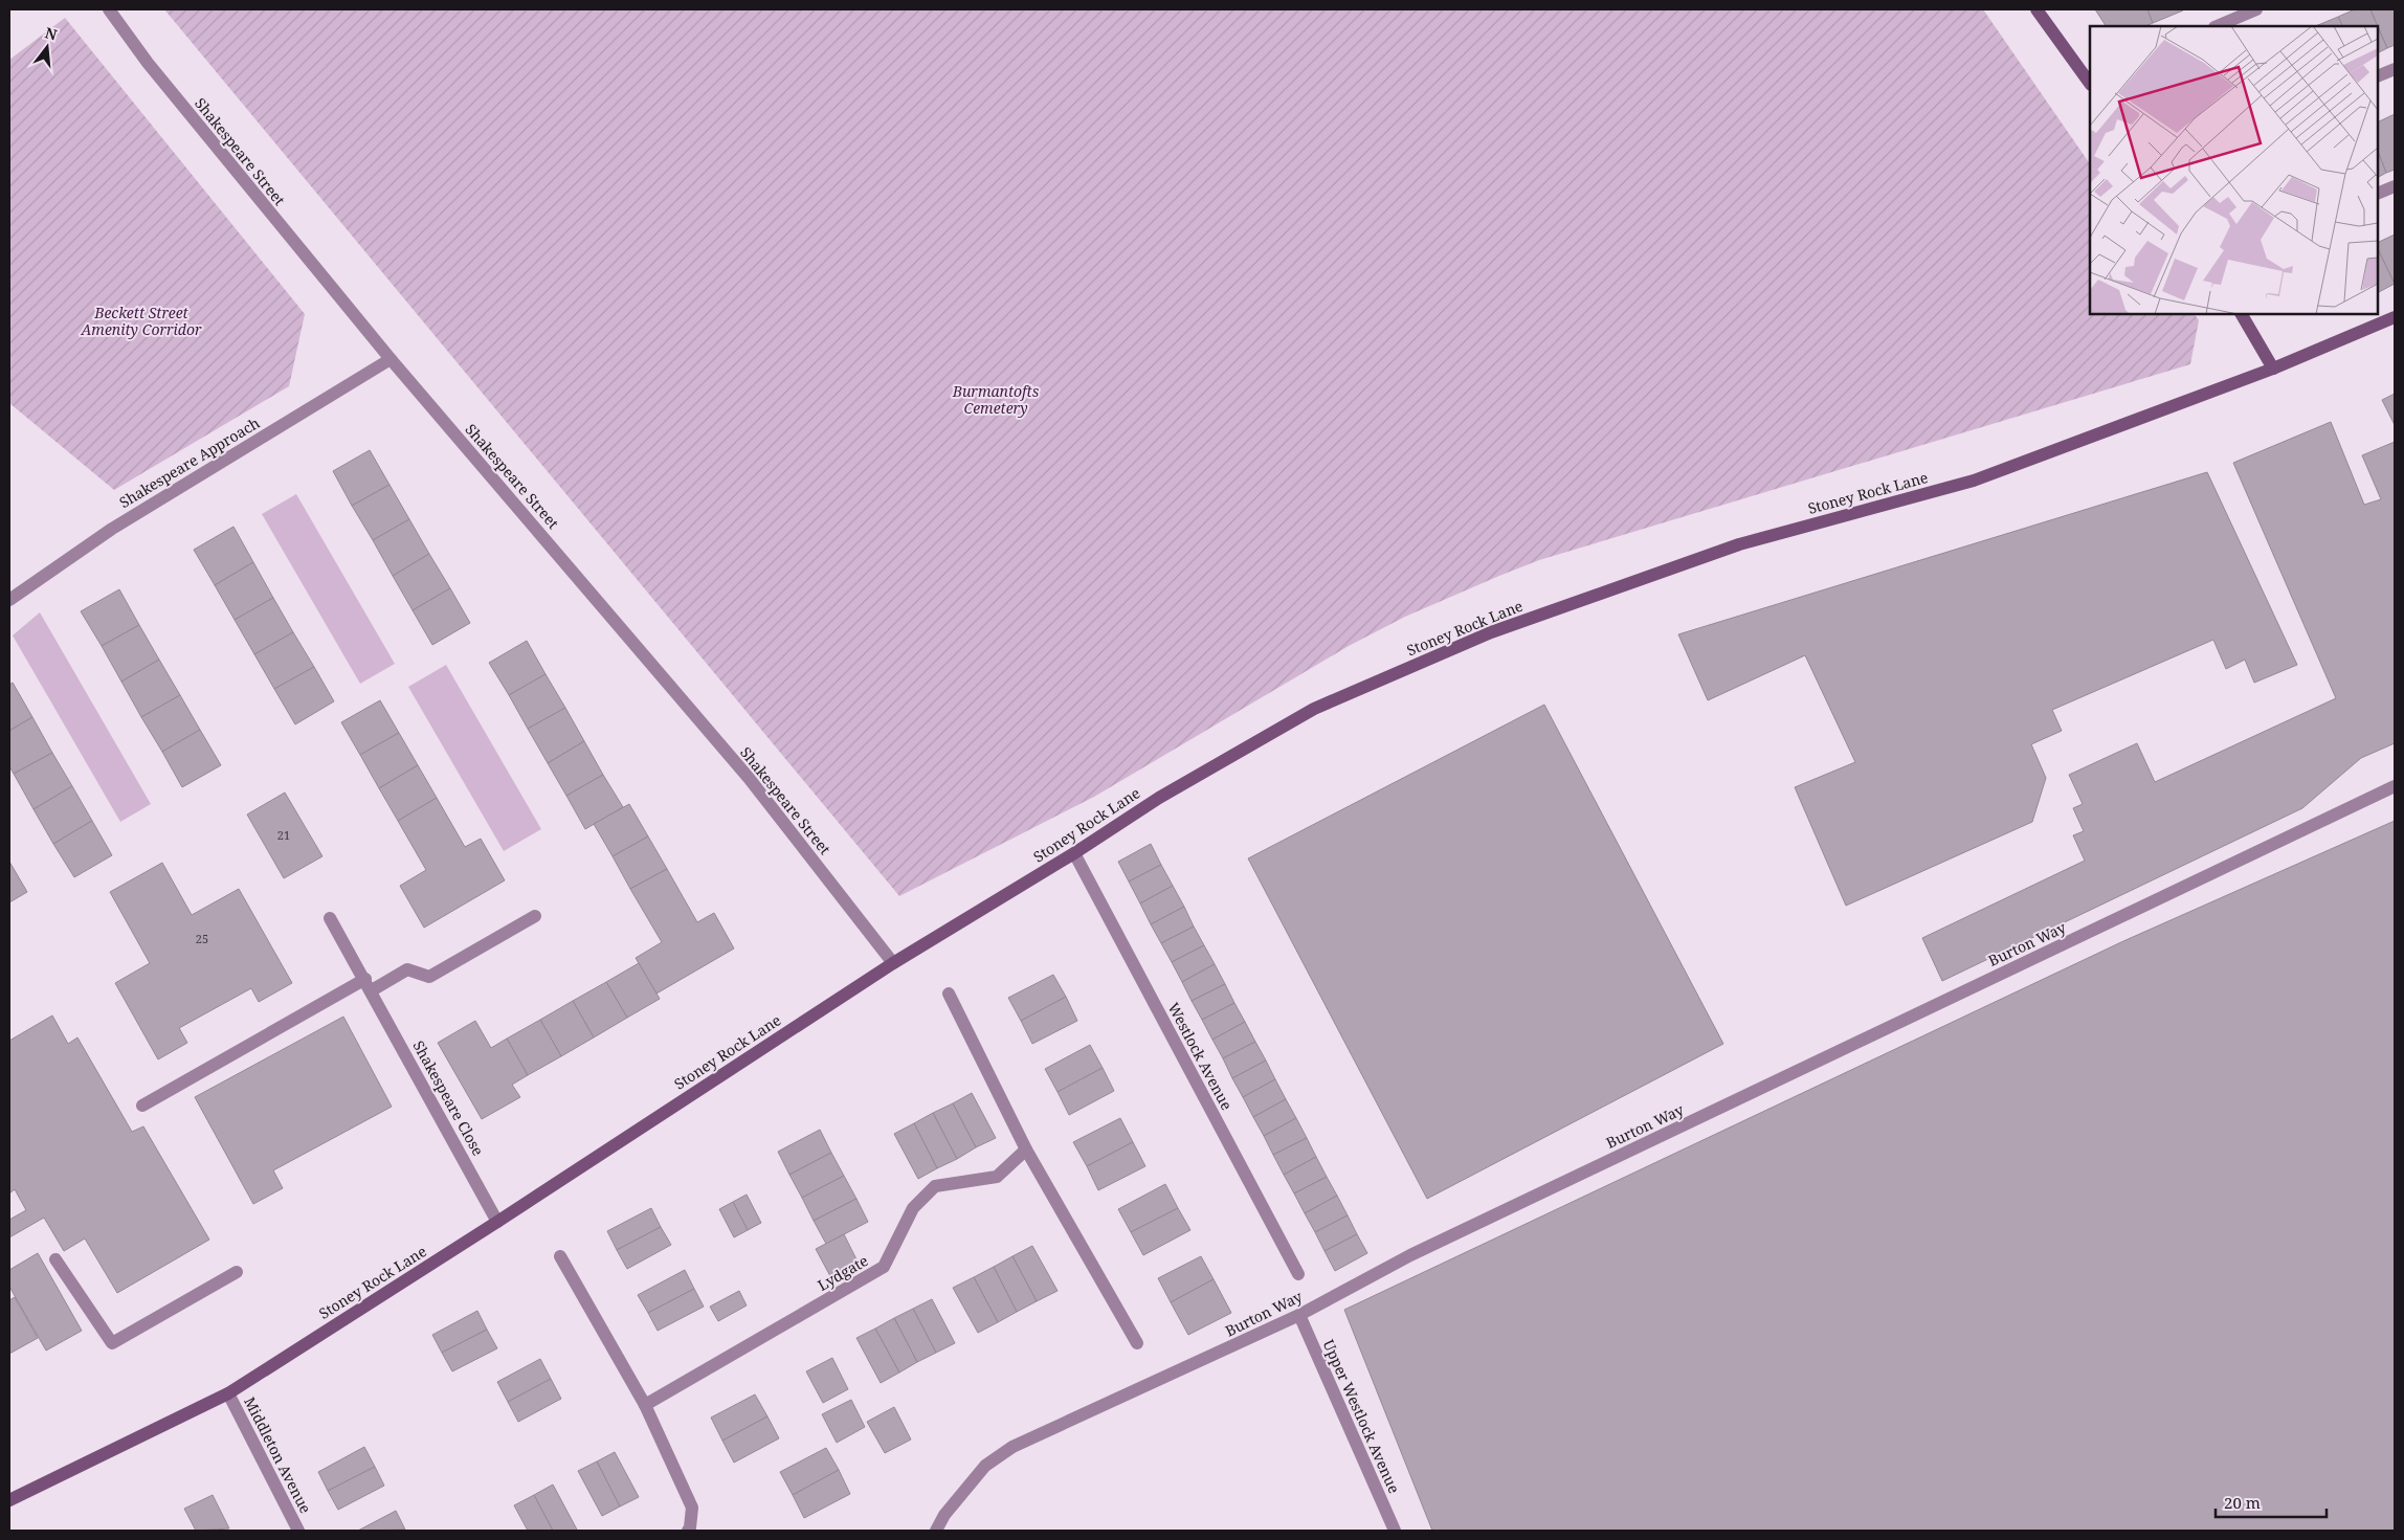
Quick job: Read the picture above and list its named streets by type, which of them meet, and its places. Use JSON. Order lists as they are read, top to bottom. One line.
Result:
{"streets":{"street":["Shakespeare Street","Shakespeare Approach","Stoney Rock Lane","Burton Way","Westlock Avenue","Shakespeare Close","Lydgate","Upper Westlock Avenue","Middleton Avenue"]},"crossings":[["Shakespeare Street","Shakespeare Approach"],["Shakespeare Street","Stoney Rock Lane"],["Stoney Rock Lane","Westlock Avenue"],["Stoney Rock Lane","Shakespeare Close"],["Stoney Rock Lane","Middleton Avenue"],["Burton Way","Upper Westlock Avenue"]],"parks":["Beckett Street Amenity Corridor","Burmantofts Cemetery"],"house_numbers":["21","25"],"scale_bar":"20 m","north":"top"}
